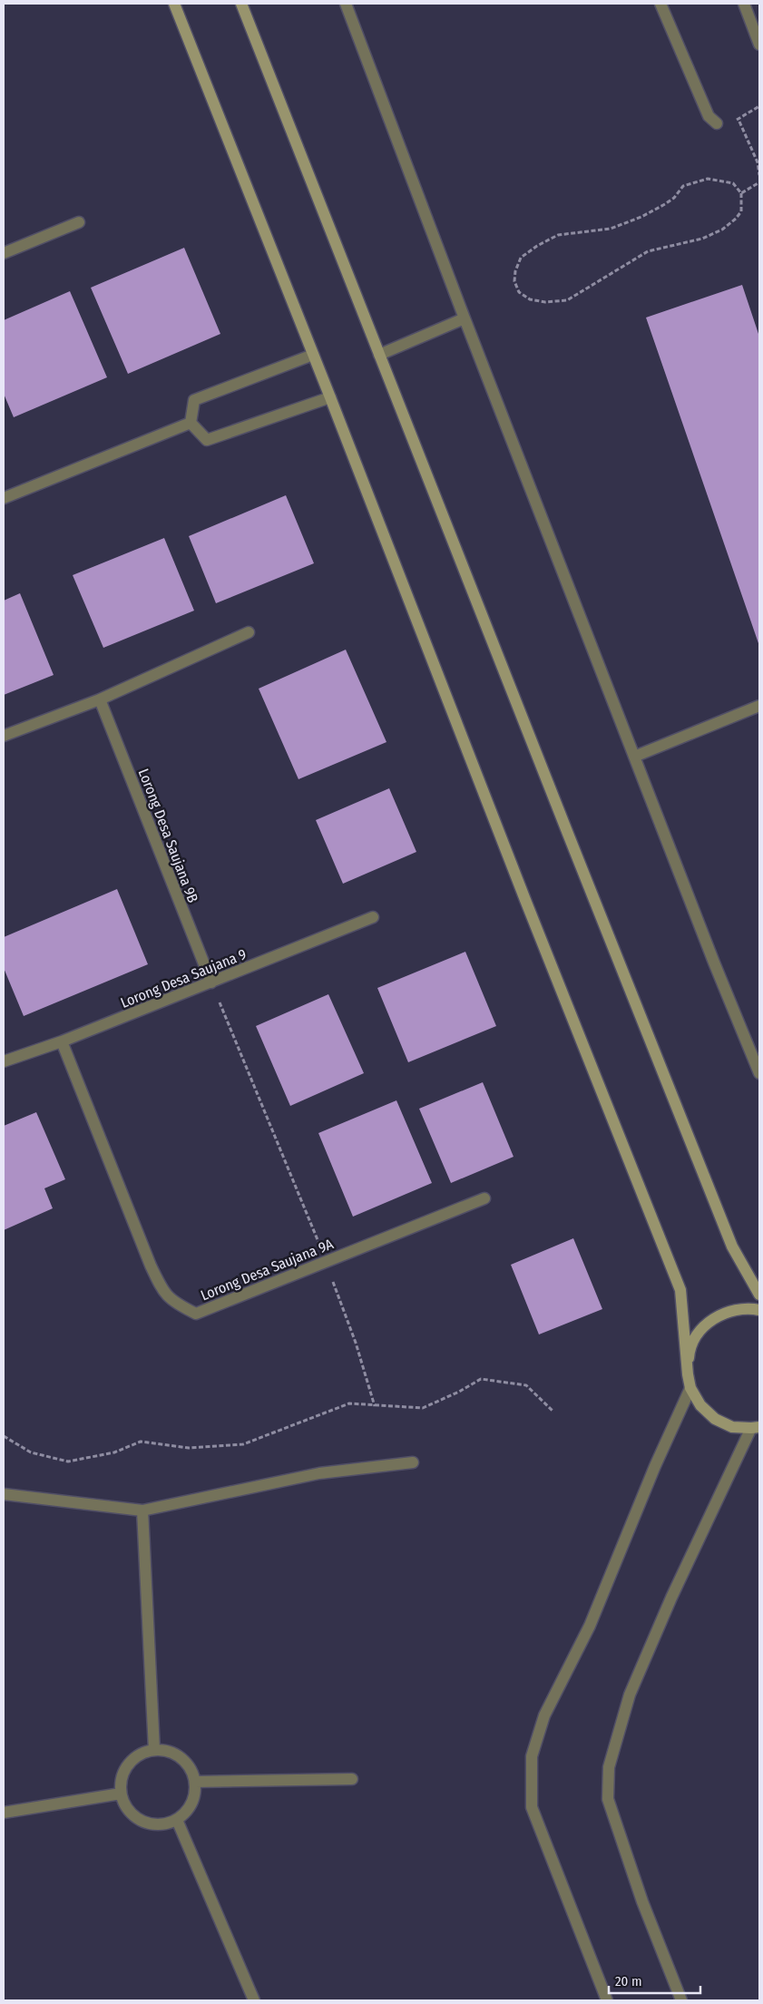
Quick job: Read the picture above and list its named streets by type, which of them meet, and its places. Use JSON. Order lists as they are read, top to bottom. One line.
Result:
{"streets":{"street":["Lorong Desa Saujana 9B","Lorong Desa Saujana 9","Lorong Desa Saujana 9A"]},"crossings":[["Lorong Desa Saujana 9B","Lorong Desa Saujana 9"],["Lorong Desa Saujana 9","Lorong Desa Saujana 9A"]],"scale_bar":"20 m"}
